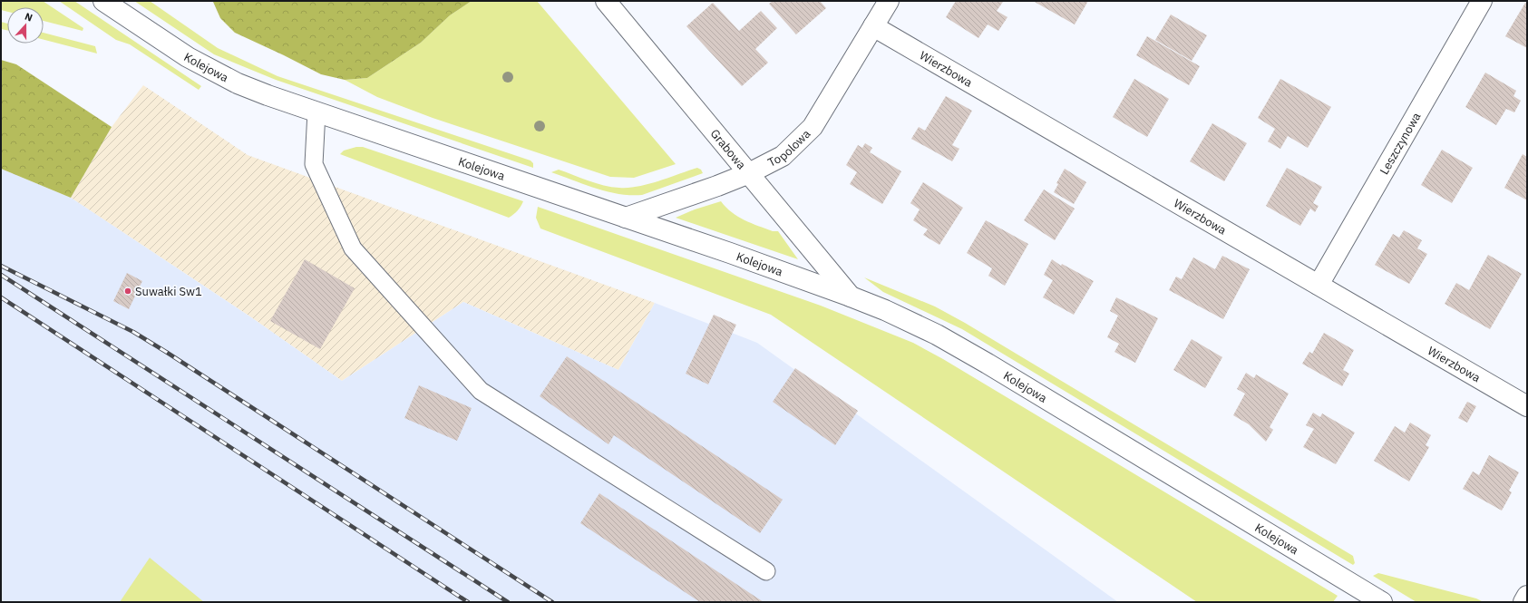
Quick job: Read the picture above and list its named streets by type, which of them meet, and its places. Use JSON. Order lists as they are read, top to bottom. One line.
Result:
{"streets":{"street":["Kolejowa","Wierzbowa","Leszczynowa","Topolowa","Grabowa"]},"crossings":[["Kolejowa","Topolowa"],["Kolejowa","Grabowa"],["Wierzbowa","Leszczynowa"],["Wierzbowa","Topolowa"],["Topolowa","Grabowa"]],"places":["Suwałki Sw1"],"north":"top"}
